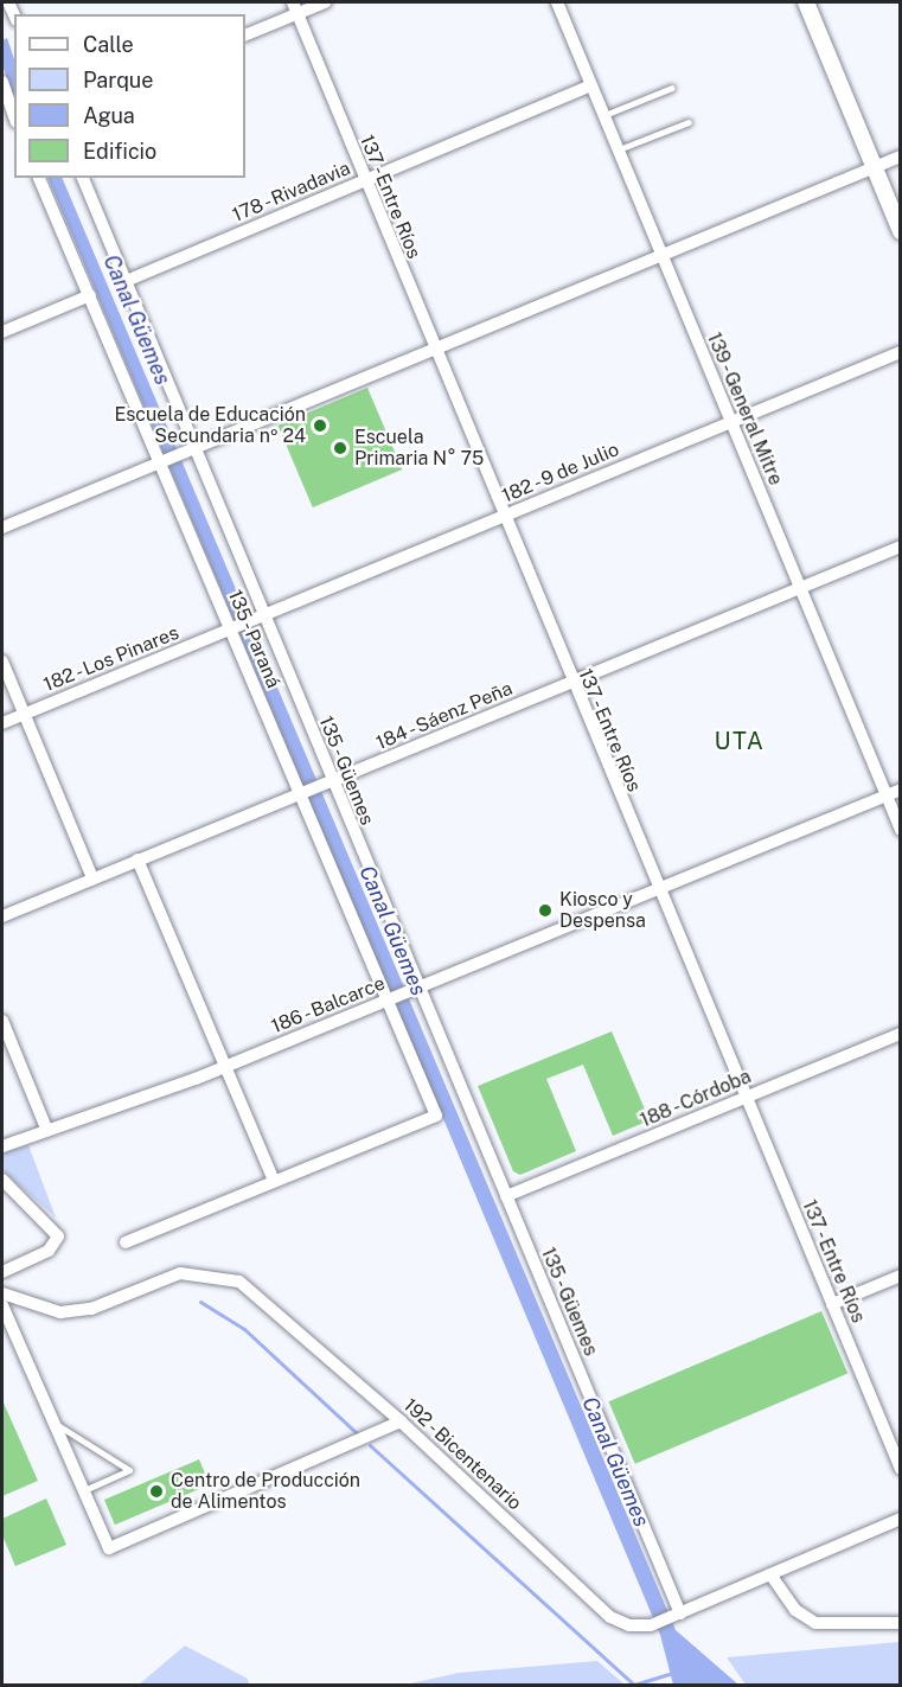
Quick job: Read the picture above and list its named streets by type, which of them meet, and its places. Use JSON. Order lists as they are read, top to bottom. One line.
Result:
{"streets":{"street":["178 - Rivadavia","137 - Entre Ríos","139 - General Mitre","182 - 9 de Julio","135 - Paraná","182 - Los Pinares","184 - Sáenz Peña","135 - Güemes","186 - Balcarce","188 - Córdoba","192 - Bicentenario"]},"crossings":[["178 - Rivadavia","137 - Entre Ríos"],["178 - Rivadavia","139 - General Mitre"],["178 - Rivadavia","135 - Güemes"],["137 - Entre Ríos","182 - 9 de Julio"],["137 - Entre Ríos","184 - Sáenz Peña"],["137 - Entre Ríos","186 - Balcarce"],["137 - Entre Ríos","188 - Córdoba"],["139 - General Mitre","182 - 9 de Julio"],["139 - General Mitre","184 - Sáenz Peña"],["139 - General Mitre","186 - Balcarce"],["182 - 9 de Julio","135 - Paraná"],["182 - 9 de Julio","182 - Los Pinares"],["182 - 9 de Julio","135 - Güemes"],["135 - Paraná","182 - Los Pinares"],["135 - Paraná","184 - Sáenz Peña"],["135 - Paraná","186 - Balcarce"],["184 - Sáenz Peña","135 - Güemes"],["135 - Güemes","186 - Balcarce"],["135 - Güemes","188 - Córdoba"],["135 - Güemes","192 - Bicentenario"]],"districts":["UTA"],"water":["Canal Güemes"],"places":["Escuela de Educación Secundaria nº 24","Escuela Primaria N° 75","Kiosco y Despensa","Centro de Producción de Alimentos"],"legend":["Calle","Parque","Agua","Edificio"]}
